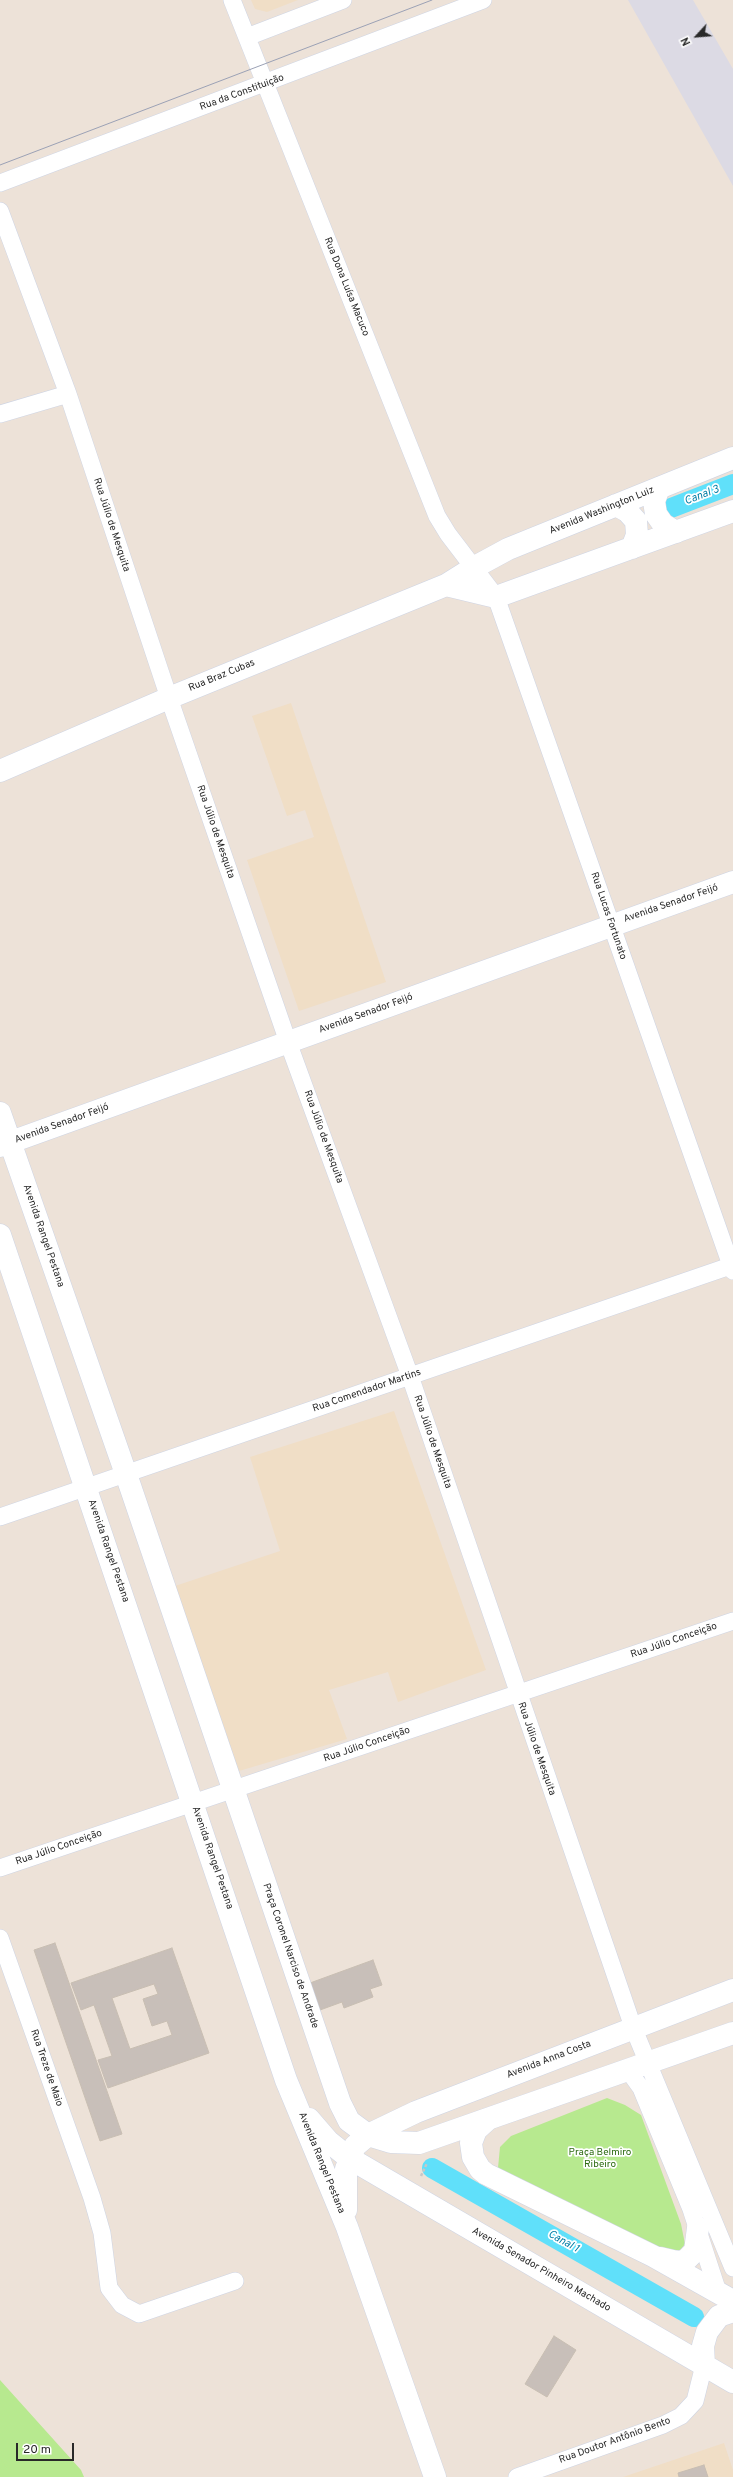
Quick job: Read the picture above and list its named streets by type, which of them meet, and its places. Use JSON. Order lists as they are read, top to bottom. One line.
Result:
{"streets":{"main road":["Avenida Washington Luiz","Rua Braz Cubas","Avenida Senador Feijó","Avenida Rangel Pestana","Praça Coronel Narciso de Andrade","Avenida Anna Costa","Avenida Senador Pinheiro Machado"],"street":["Rua da Constituição","Rua Dona Luísa Macuco","Rua Júlio de Mesquita","Rua Lucas Fortunato","Rua Comendador Martins","Rua Júlio Conceição","Rua Treze de Maio","Rua Doutor Antônio Bento"]},"crossings":[["Rua da Constituição","Rua Dona Luísa Macuco"],["Rua Dona Luísa Macuco","Avenida Washington Luiz"],["Rua Dona Luísa Macuco","Rua Braz Cubas"],["Rua Dona Luísa Macuco","Rua Lucas Fortunato"],["Avenida Washington Luiz","Rua Braz Cubas"],["Avenida Washington Luiz","Rua Lucas Fortunato"],["Rua Júlio de Mesquita","Rua Braz Cubas"],["Rua Júlio de Mesquita","Avenida Senador Feijó"],["Rua Júlio de Mesquita","Rua Comendador Martins"],["Rua Júlio de Mesquita","Rua Júlio Conceição"],["Rua Júlio de Mesquita","Avenida Anna Costa"],["Rua Braz Cubas","Rua Lucas Fortunato"],["Avenida Senador Feijó","Rua Lucas Fortunato"],["Avenida Senador Feijó","Avenida Rangel Pestana"],["Rua Lucas Fortunato","Rua Comendador Martins"],["Avenida Rangel Pestana","Rua Comendador Martins"],["Avenida Rangel Pestana","Rua Júlio Conceição"],["Avenida Rangel Pestana","Praça Coronel Narciso de Andrade"],["Avenida Rangel Pestana","Avenida Senador Pinheiro Machado"],["Rua Júlio Conceição","Praça Coronel Narciso de Andrade"],["Praça Coronel Narciso de Andrade","Avenida Anna Costa"],["Avenida Anna Costa","Avenida Senador Pinheiro Machado"],["Avenida Senador Pinheiro Machado","Rua Doutor Antônio Bento"]],"water":["Canal 3","Canal 1"],"parks":["Praça Belmiro Ribeiro"],"scale_bar":"20 m","north":"bottom left"}
